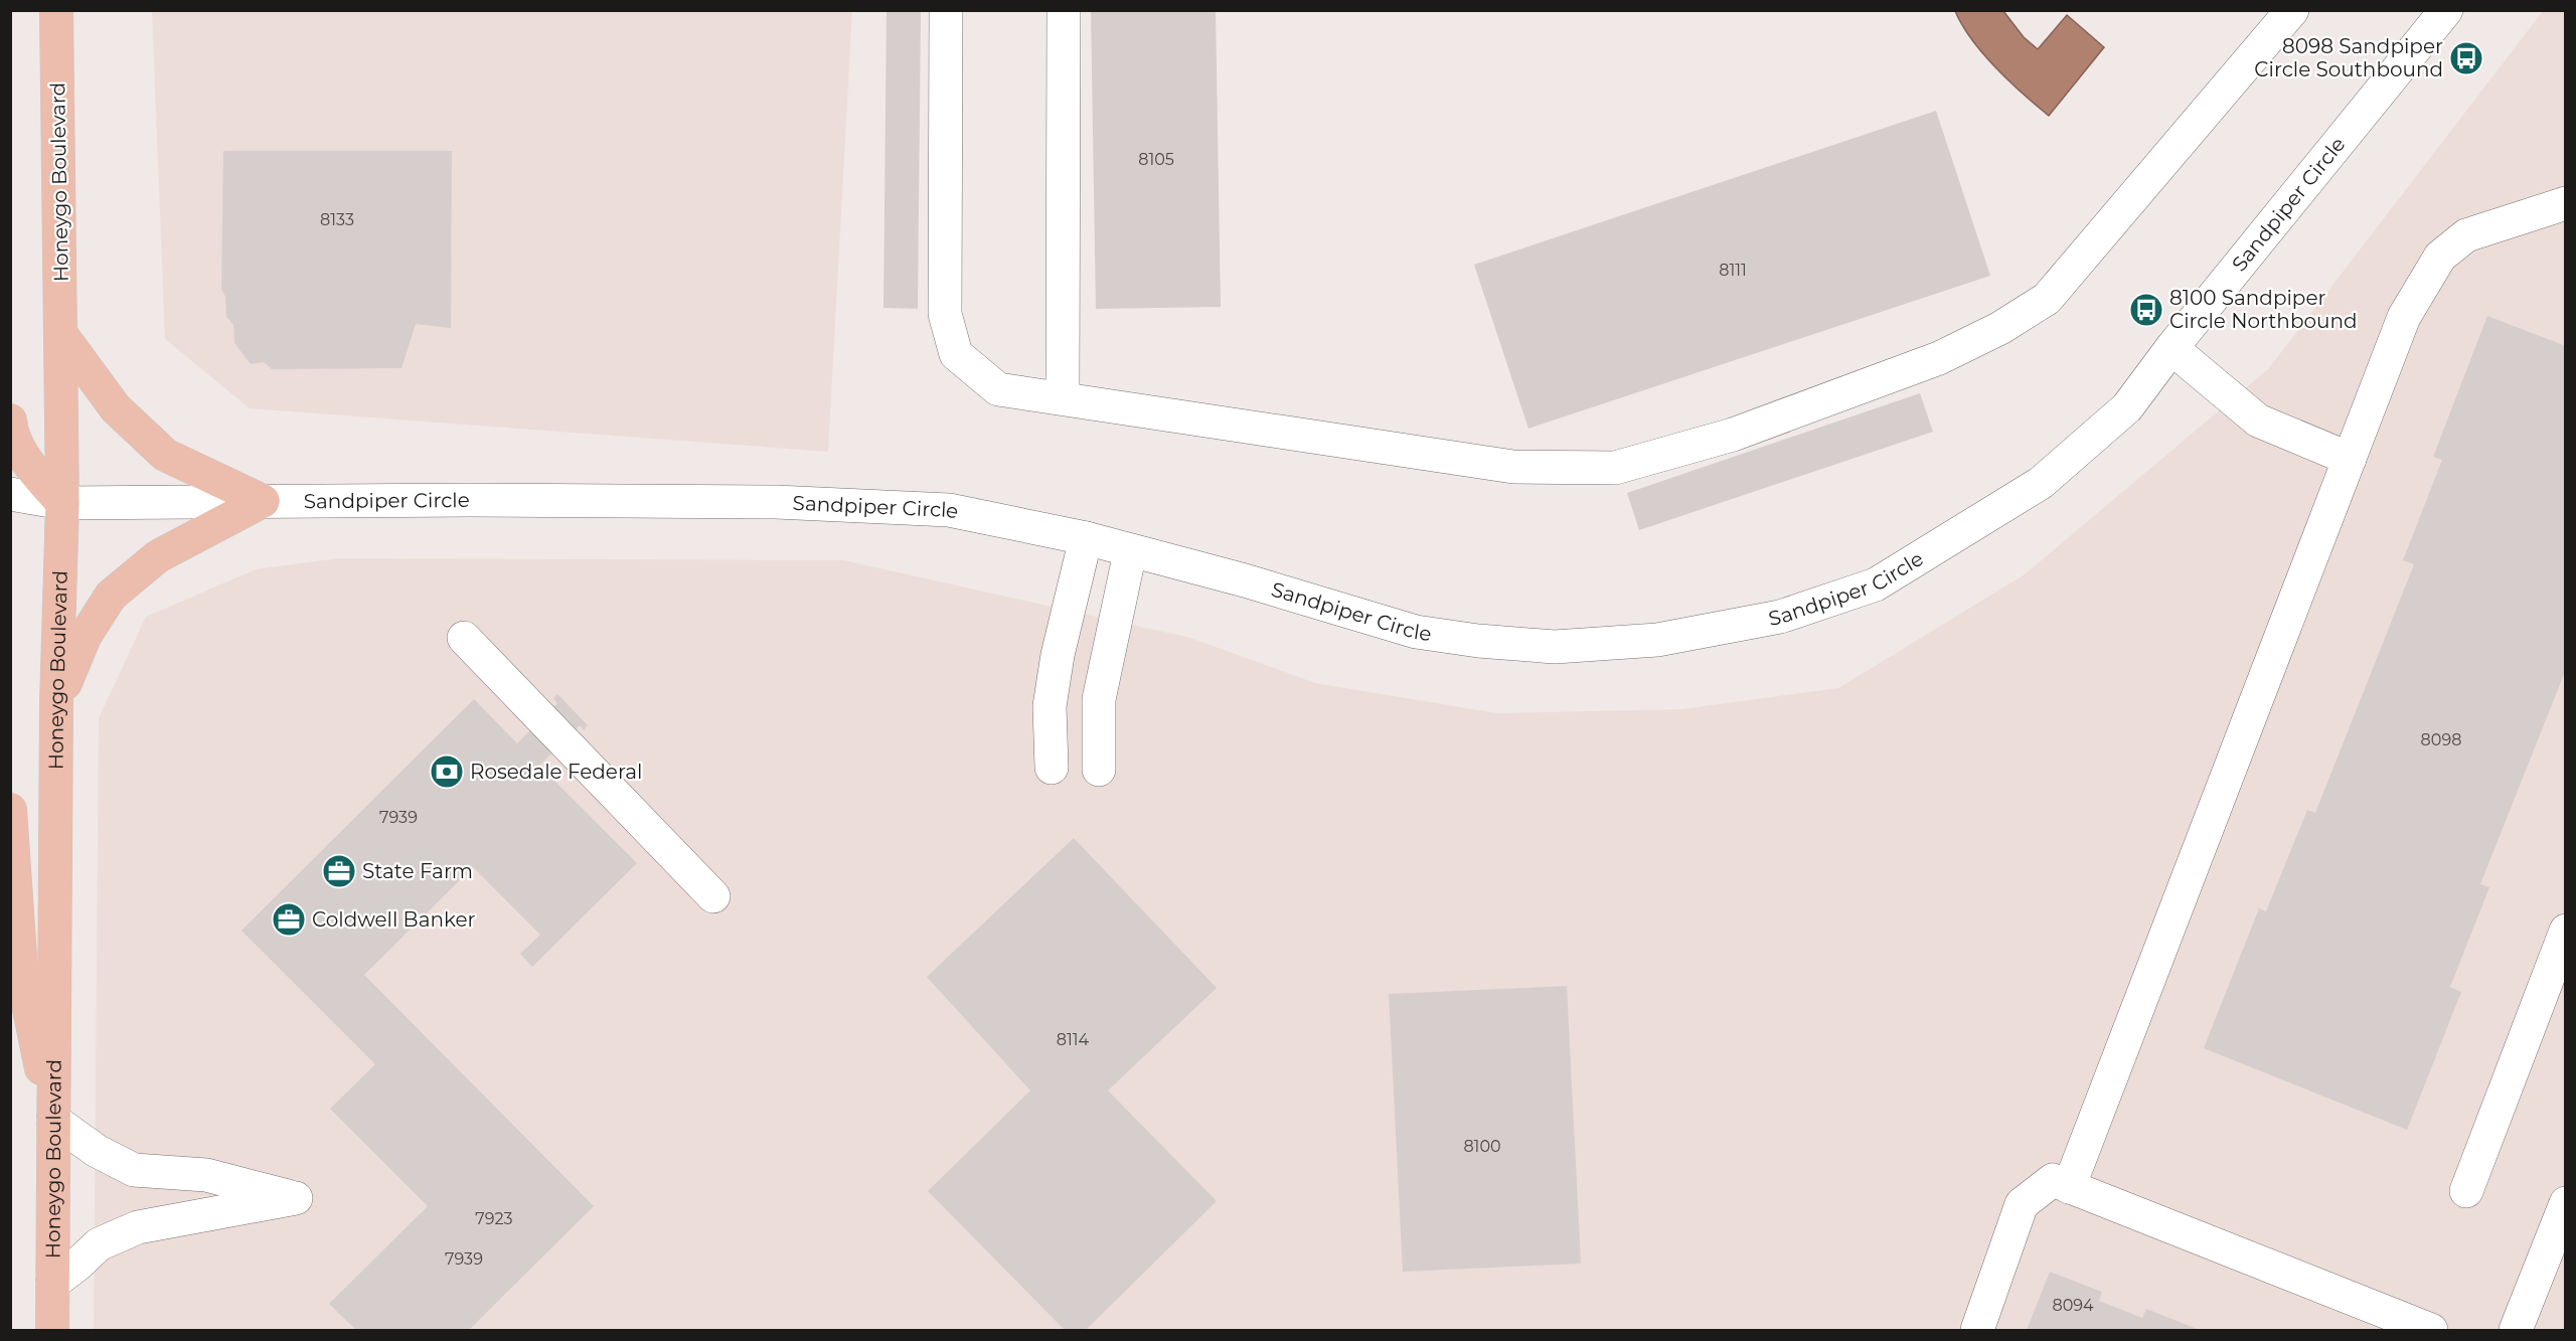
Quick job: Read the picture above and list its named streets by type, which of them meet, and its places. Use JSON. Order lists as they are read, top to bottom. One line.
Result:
{"streets":{"main road":["Honeygo Boulevard"],"street":["Sandpiper Circle"]},"crossings":[["Honeygo Boulevard","Sandpiper Circle"]],"places":{"bus stop":["8098 Sandpiper Circle Southbound","8100 Sandpiper Circle Northbound"],"bank":["Rosedale Federal"],"office":["State Farm","Coldwell Banker"]},"house_numbers":["8105","8133","8111","8098","7939","8114","8100","7923","7939","8094"]}
